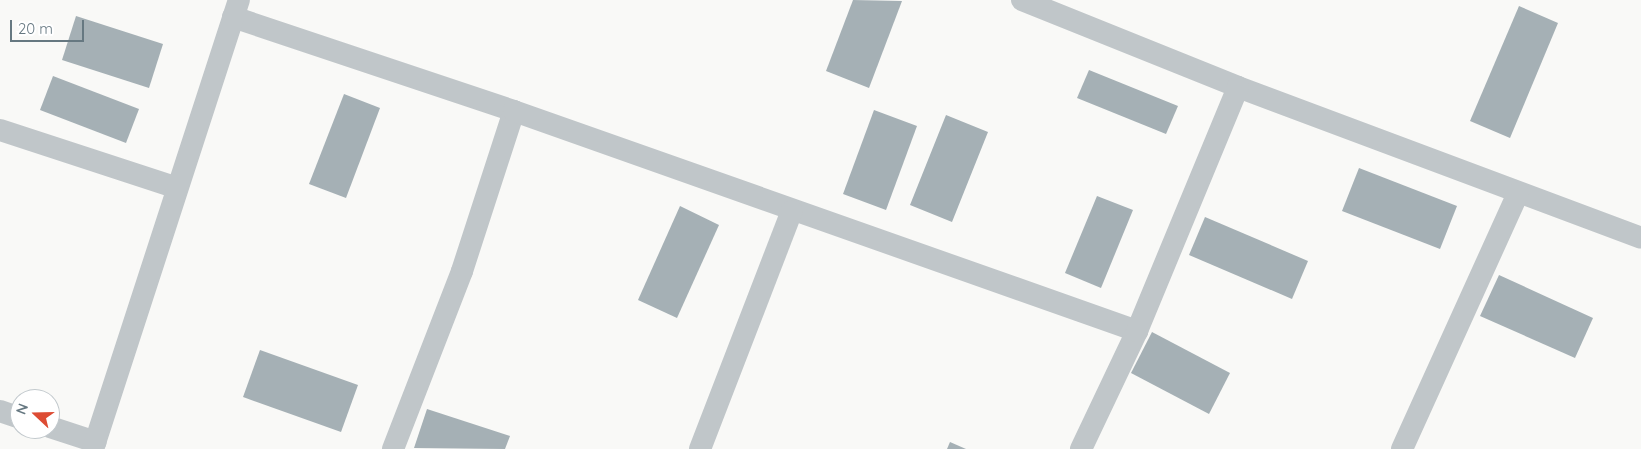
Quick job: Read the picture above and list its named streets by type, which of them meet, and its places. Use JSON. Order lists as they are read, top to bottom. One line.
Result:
{"scale_bar":"20 m","north":"left"}
